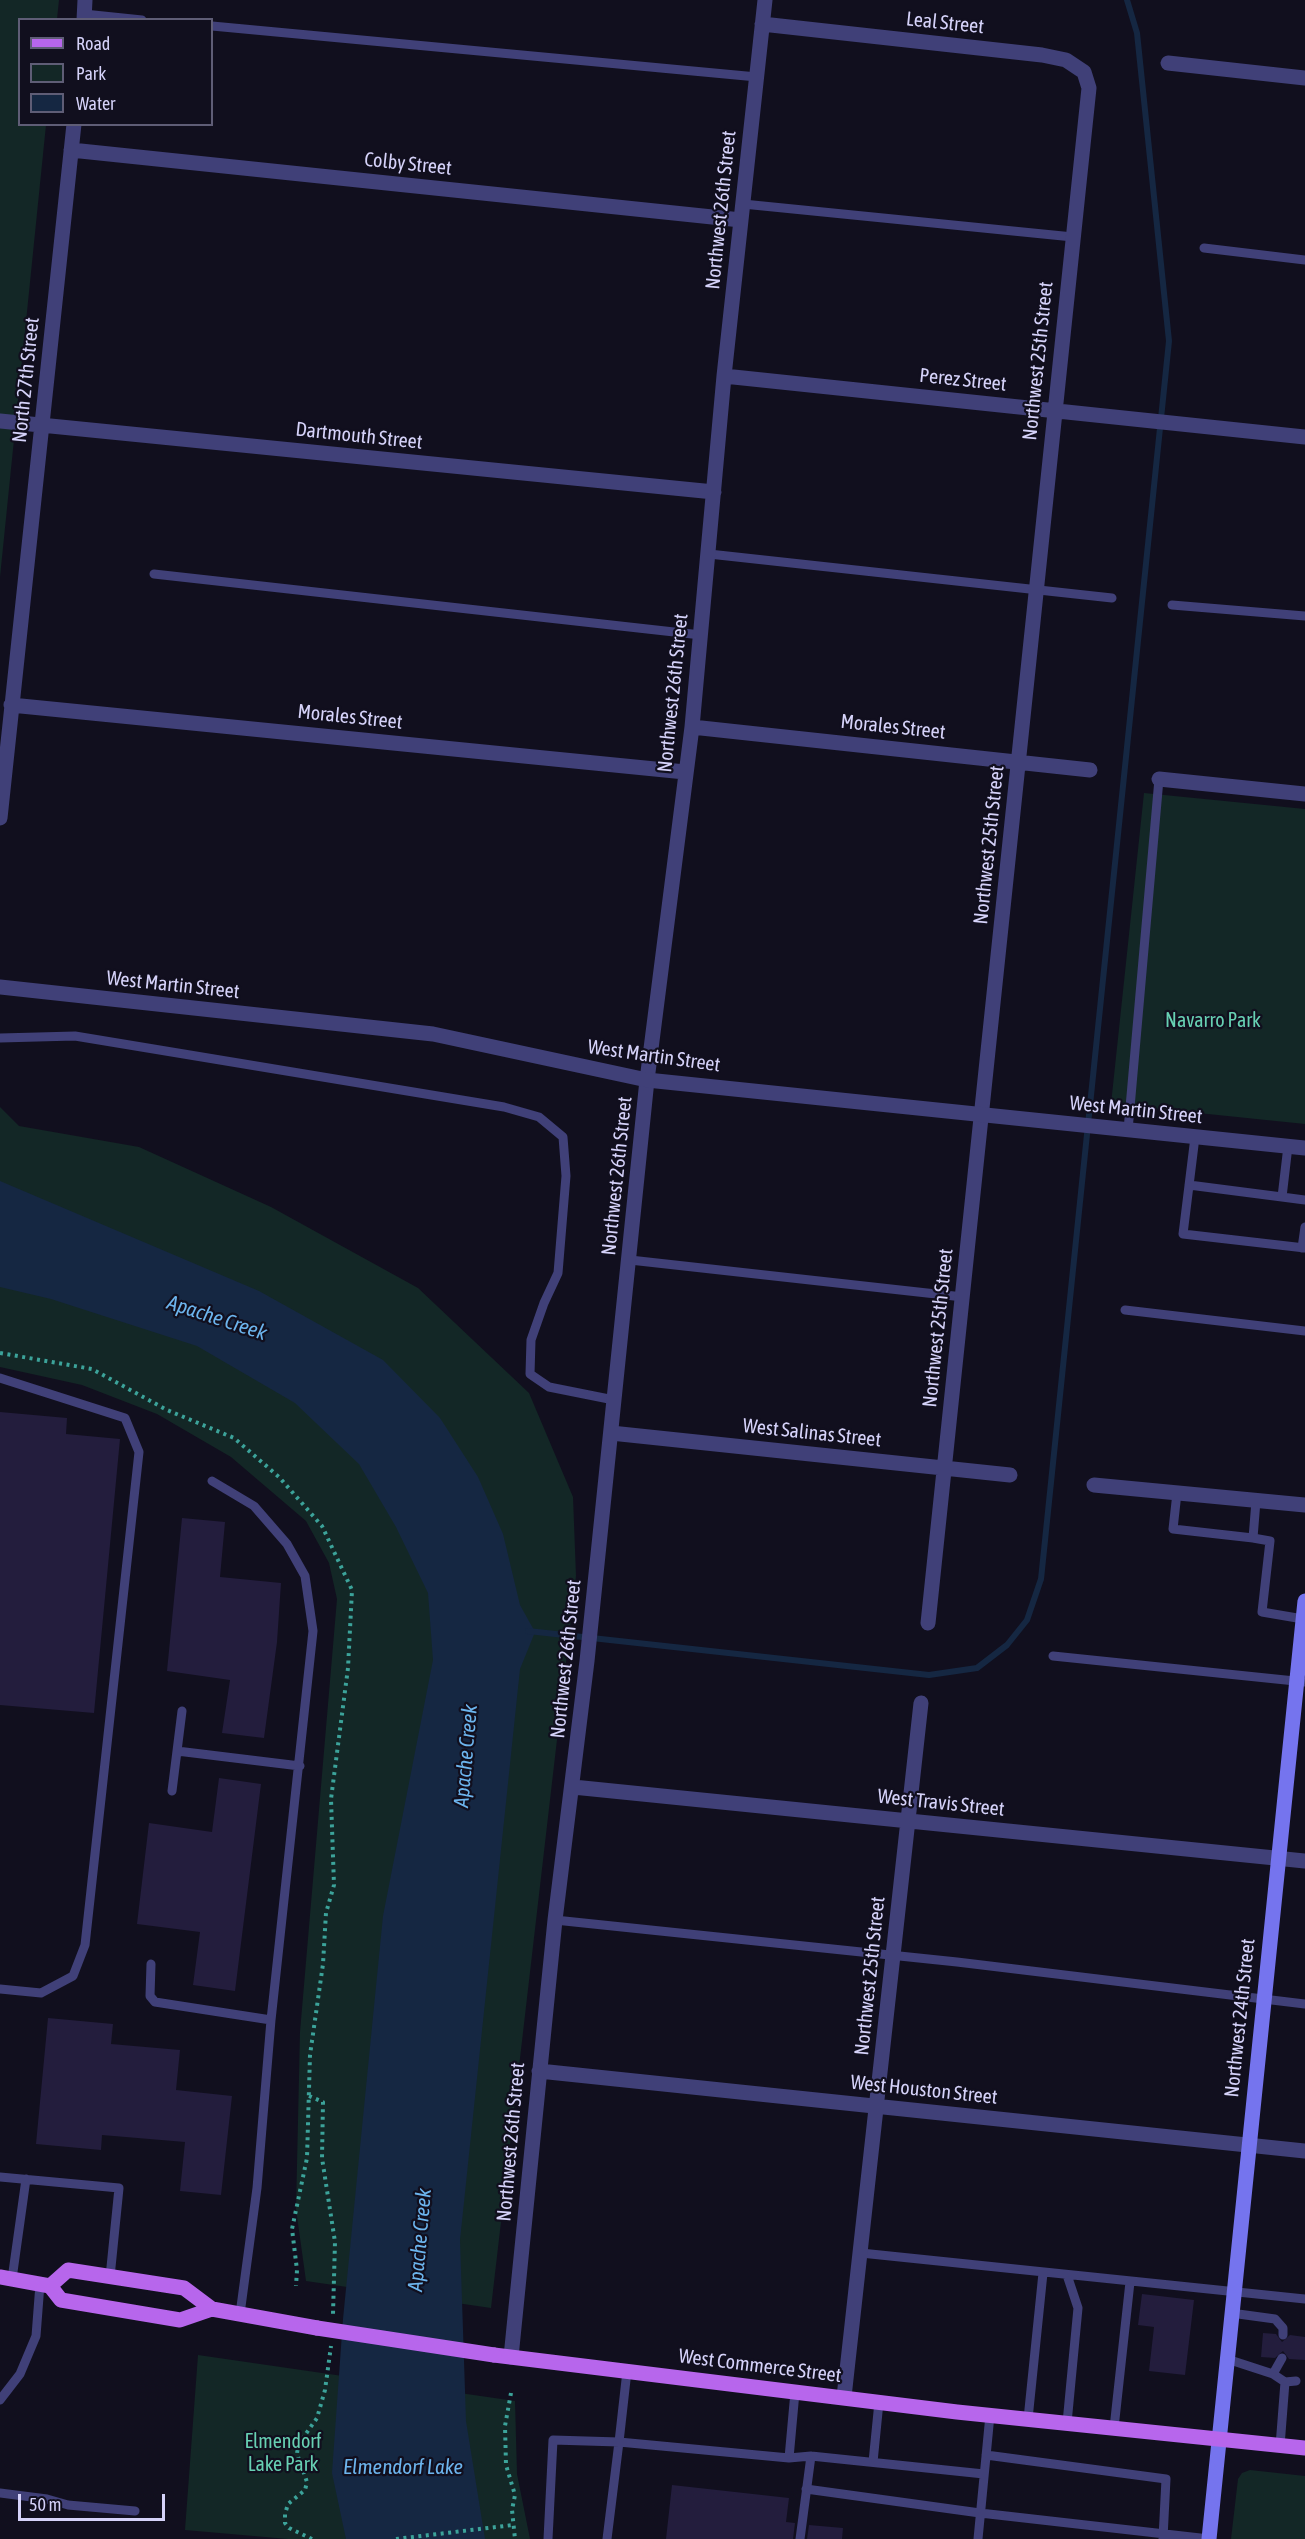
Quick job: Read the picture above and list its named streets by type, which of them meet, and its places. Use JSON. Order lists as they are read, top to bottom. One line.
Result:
{"streets":{"main road":["Northwest 24th Street","West Commerce Street"],"street":["Leal Street","Colby Street","Northwest 26th Street","Northwest 25th Street","North 27th Street","Perez Street","Dartmouth Street","Morales Street","West Martin Street","West Salinas Street","West Travis Street","West Houston Street"]},"crossings":[["Leal Street","Northwest 26th Street"],["Leal Street","Northwest 25th Street"],["Colby Street","Northwest 26th Street"],["Colby Street","North 27th Street"],["Northwest 26th Street","Perez Street"],["Northwest 26th Street","Dartmouth Street"],["Northwest 26th Street","Morales Street"],["Northwest 26th Street","West Martin Street"],["Northwest 26th Street","West Salinas Street"],["Northwest 26th Street","West Travis Street"],["Northwest 26th Street","West Houston Street"],["Northwest 26th Street","West Commerce Street"],["Northwest 25th Street","Perez Street"],["Northwest 25th Street","Morales Street"],["Northwest 25th Street","West Martin Street"],["Northwest 25th Street","West Salinas Street"],["Northwest 25th Street","West Travis Street"],["Northwest 25th Street","West Houston Street"],["Northwest 25th Street","West Commerce Street"],["North 27th Street","Dartmouth Street"],["North 27th Street","Morales Street"],["West Travis Street","Northwest 24th Street"],["Northwest 24th Street","West Houston Street"],["Northwest 24th Street","West Commerce Street"]],"water":["Apache Creek","Elmendorf Lake"],"parks":["Navarro Park","Elmendorf Lake Park"],"legend":["Road","Park","Water"],"scale_bar":"50 m"}
